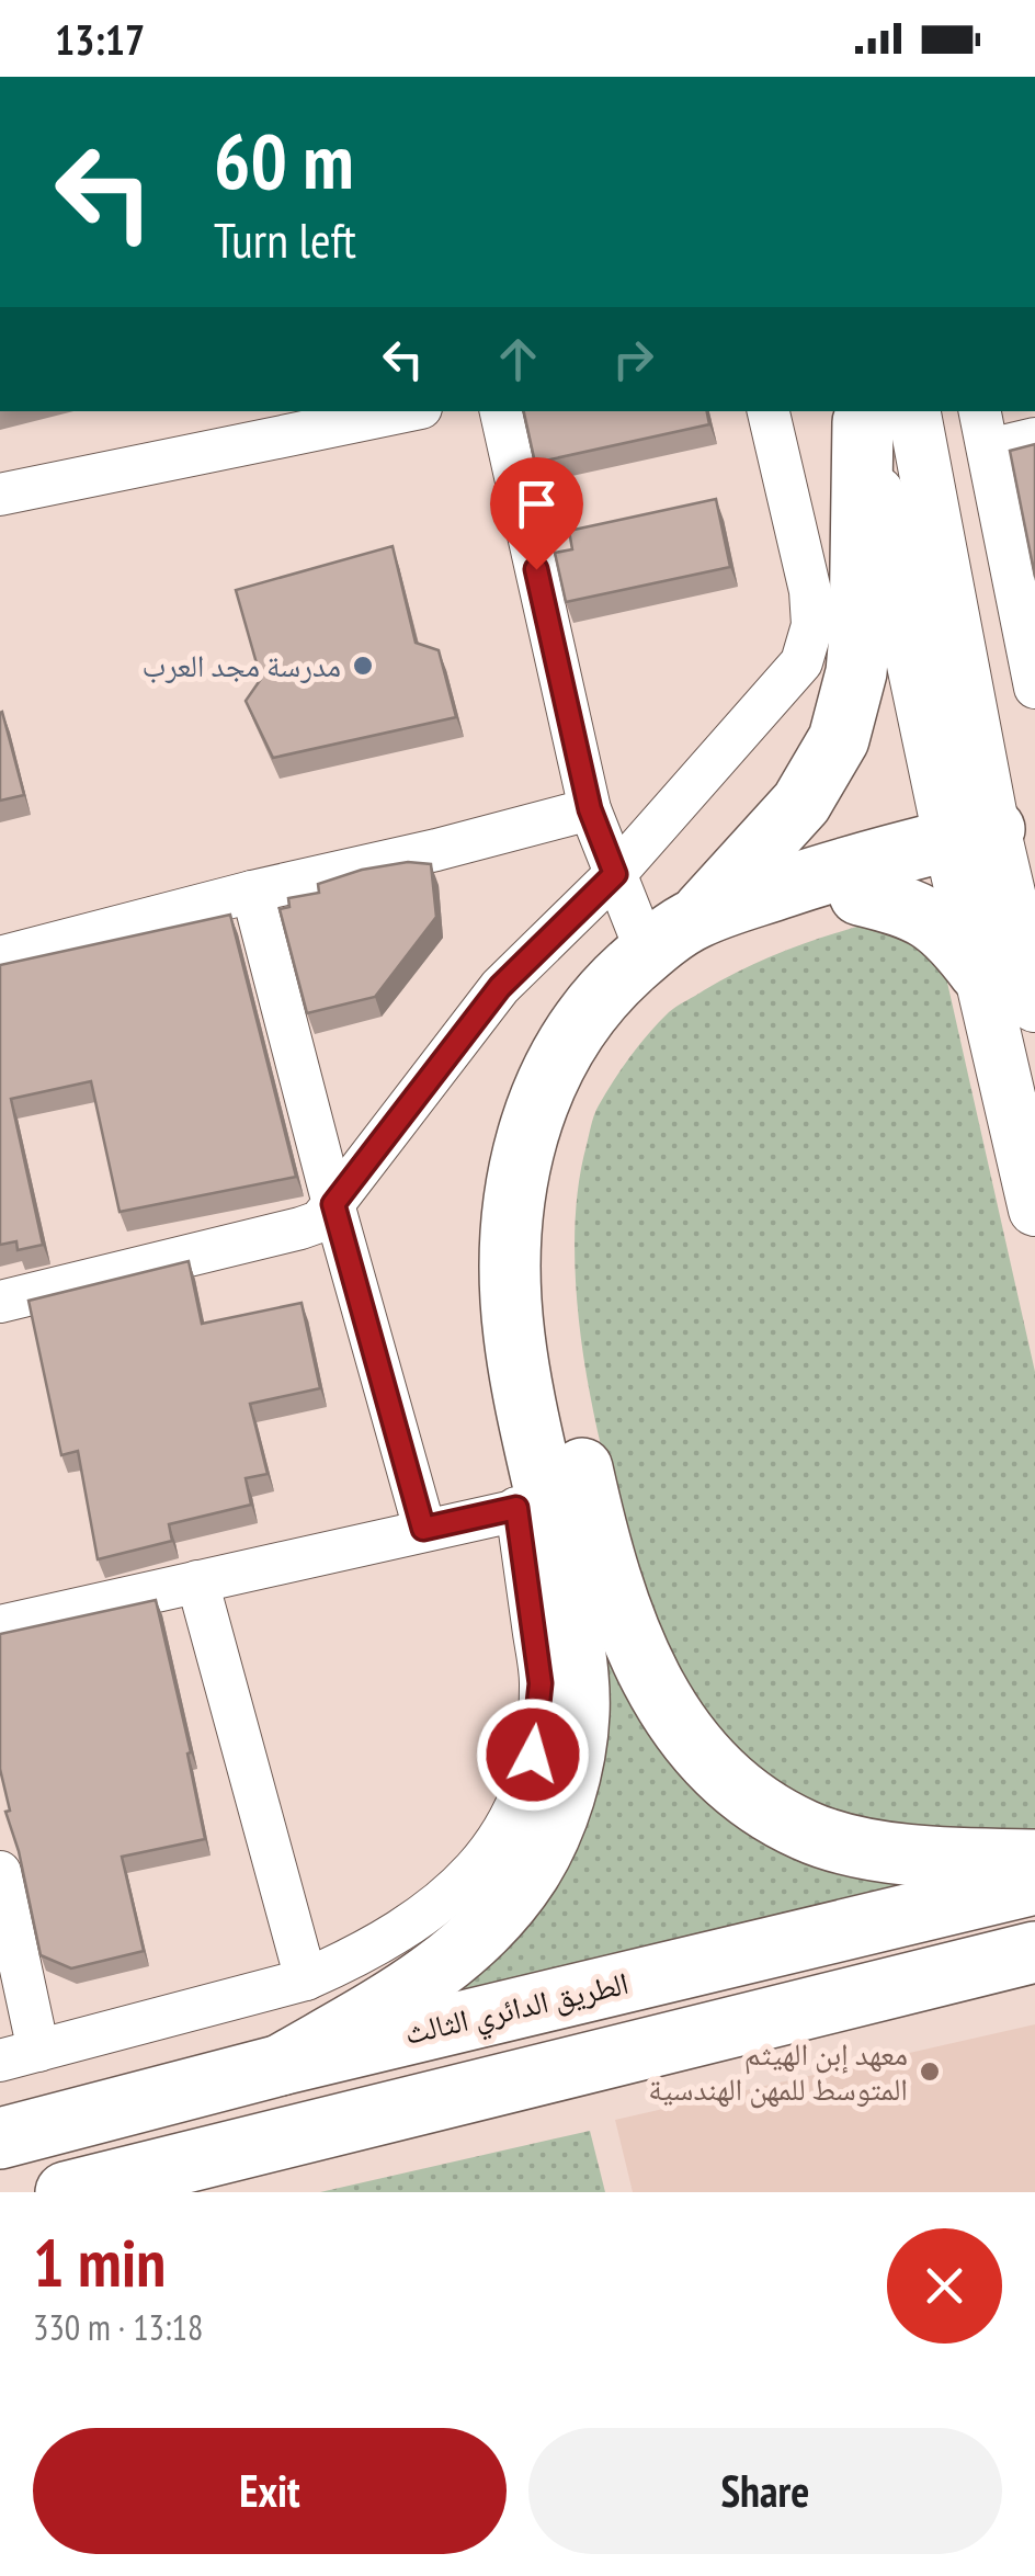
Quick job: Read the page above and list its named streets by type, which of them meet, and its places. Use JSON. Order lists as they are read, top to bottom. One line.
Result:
{"streets":{"highway":["الطريق الدائري الثالث"]},"places":["مدرسة مجد العرب","معهد إبن الهيثم المتوسط للمهن الهندسية"],"page":{"status":"13:17","turn":["60 m","Turn left"],"heading":["1 min","330 m · 13:18"],"buttons":["Exit","Share"]}}
